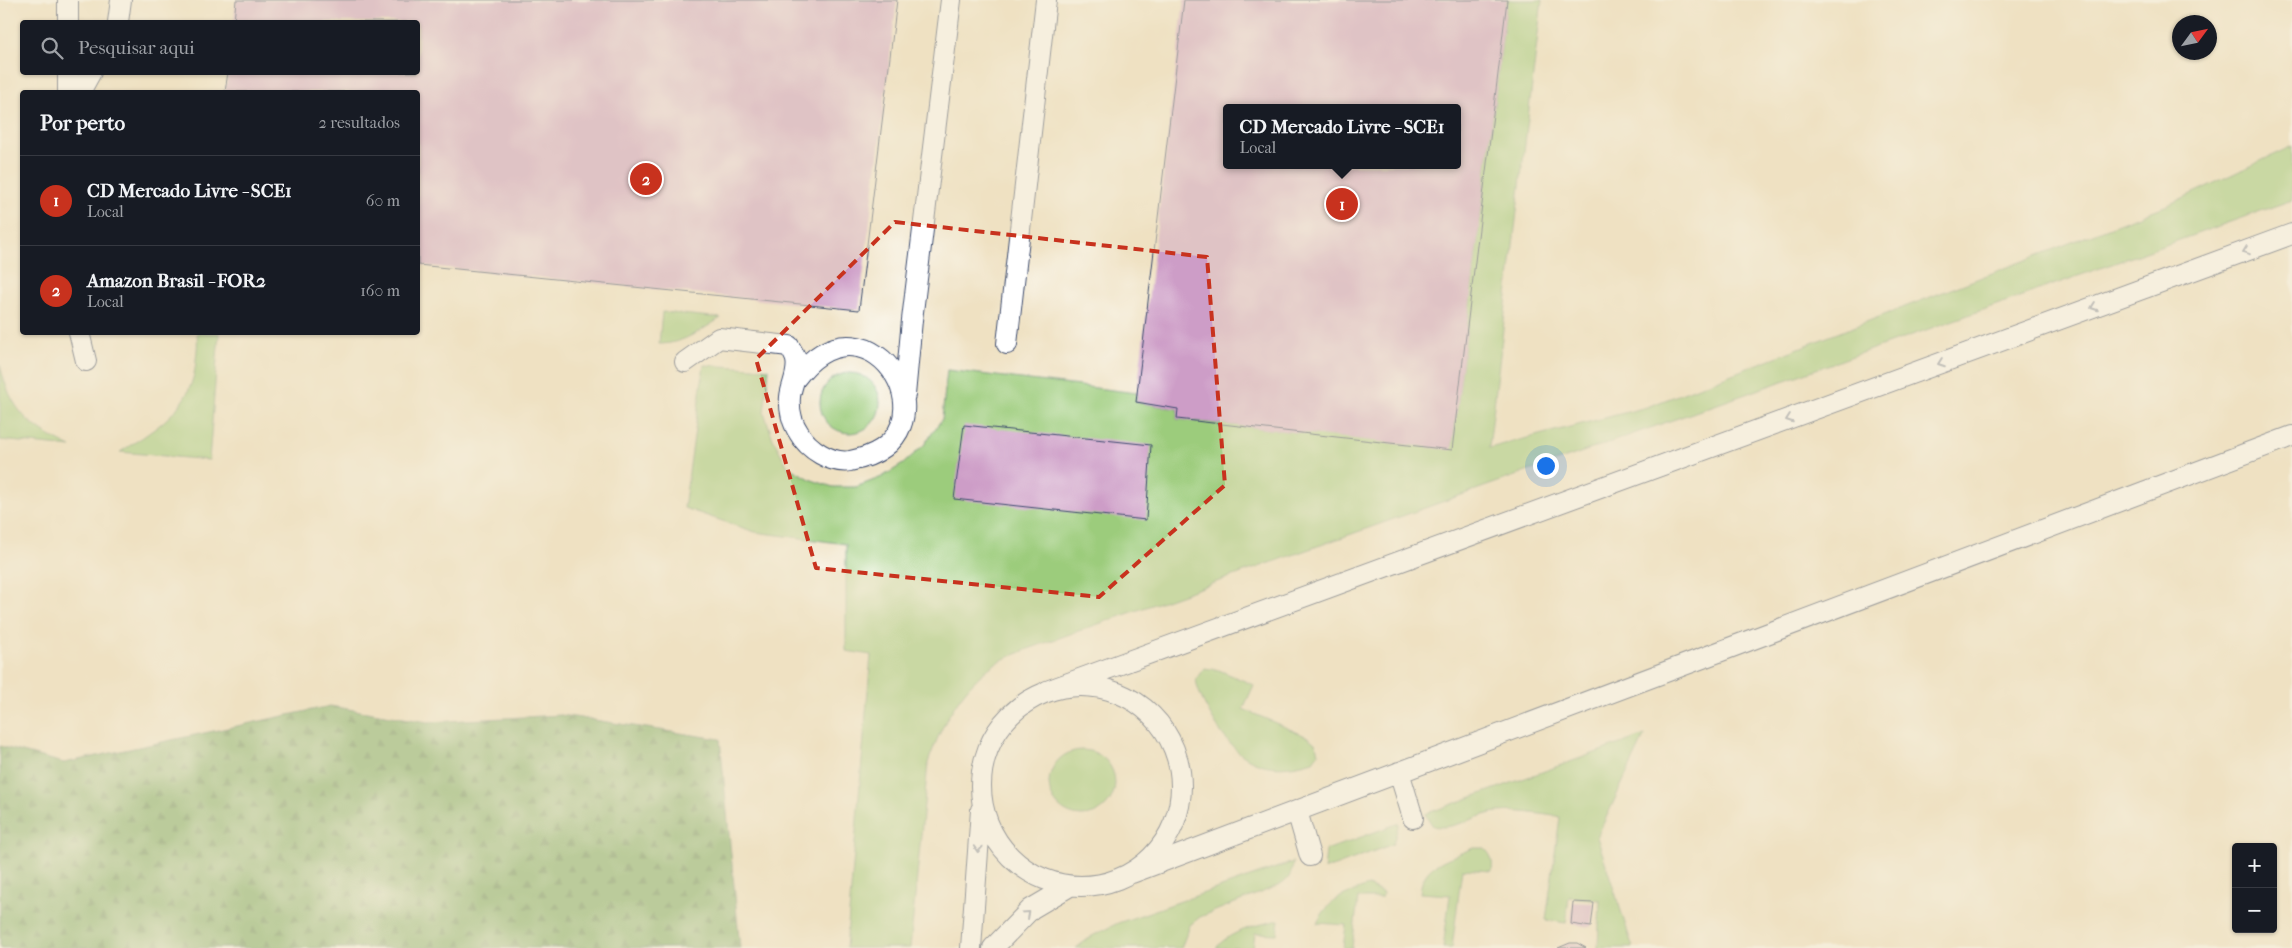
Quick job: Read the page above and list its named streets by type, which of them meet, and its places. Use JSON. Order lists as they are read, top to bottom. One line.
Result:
{"north":"top right","page":{"search":"Pesquisar aqui","heading":["Por perto","2 resultados"],"popup":["CD Mercado Livre - SCE1","Local"],"list":[{"mark":"1","name":"CD Mercado Livre - SCE1","note":"Local","value":"60 m"},{"mark":"2","name":"Amazon Brasil - FOR2","note":"Local","value":"160 m"}],"pins":["2","1"],"map_buttons":["+","−"]}}
